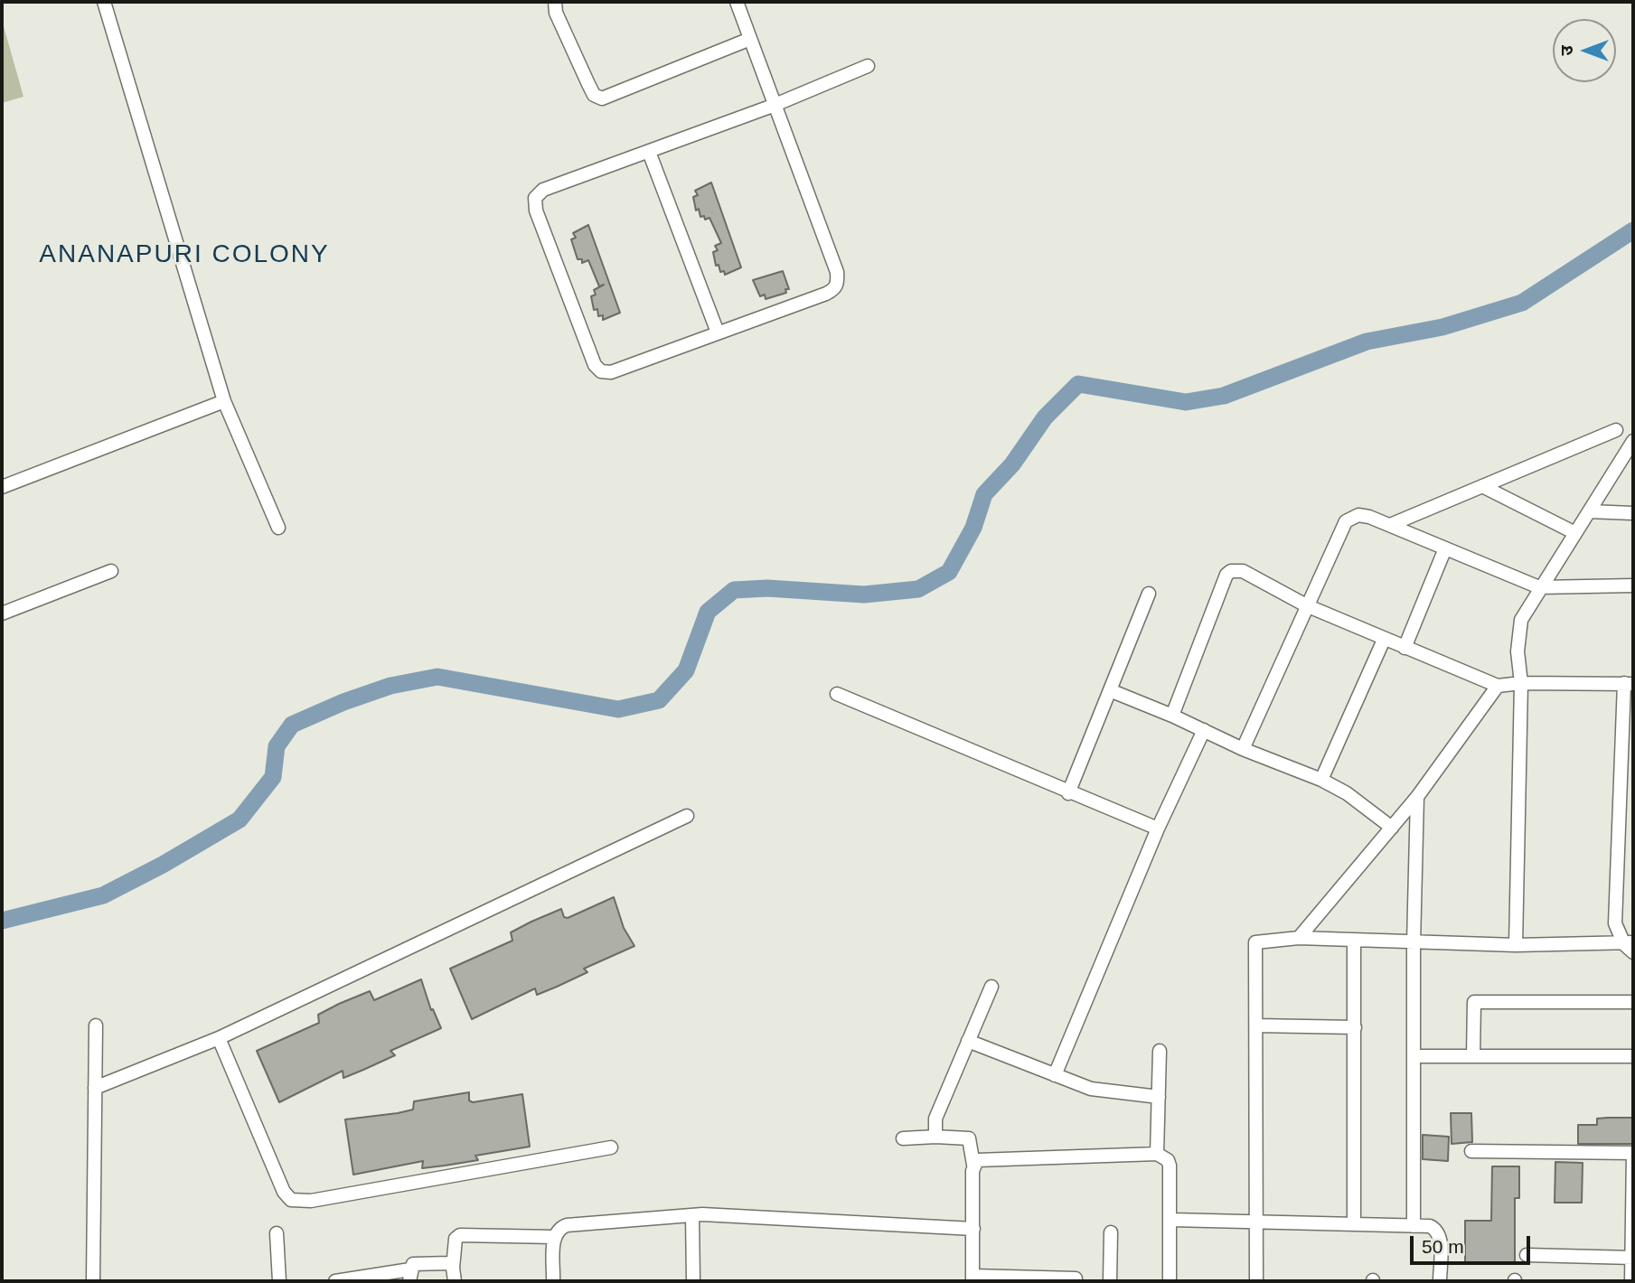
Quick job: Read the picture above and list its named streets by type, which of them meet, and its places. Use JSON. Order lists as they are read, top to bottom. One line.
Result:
{"districts":["ANANAPURI COLONY"],"scale_bar":"50 m","north":"left"}
